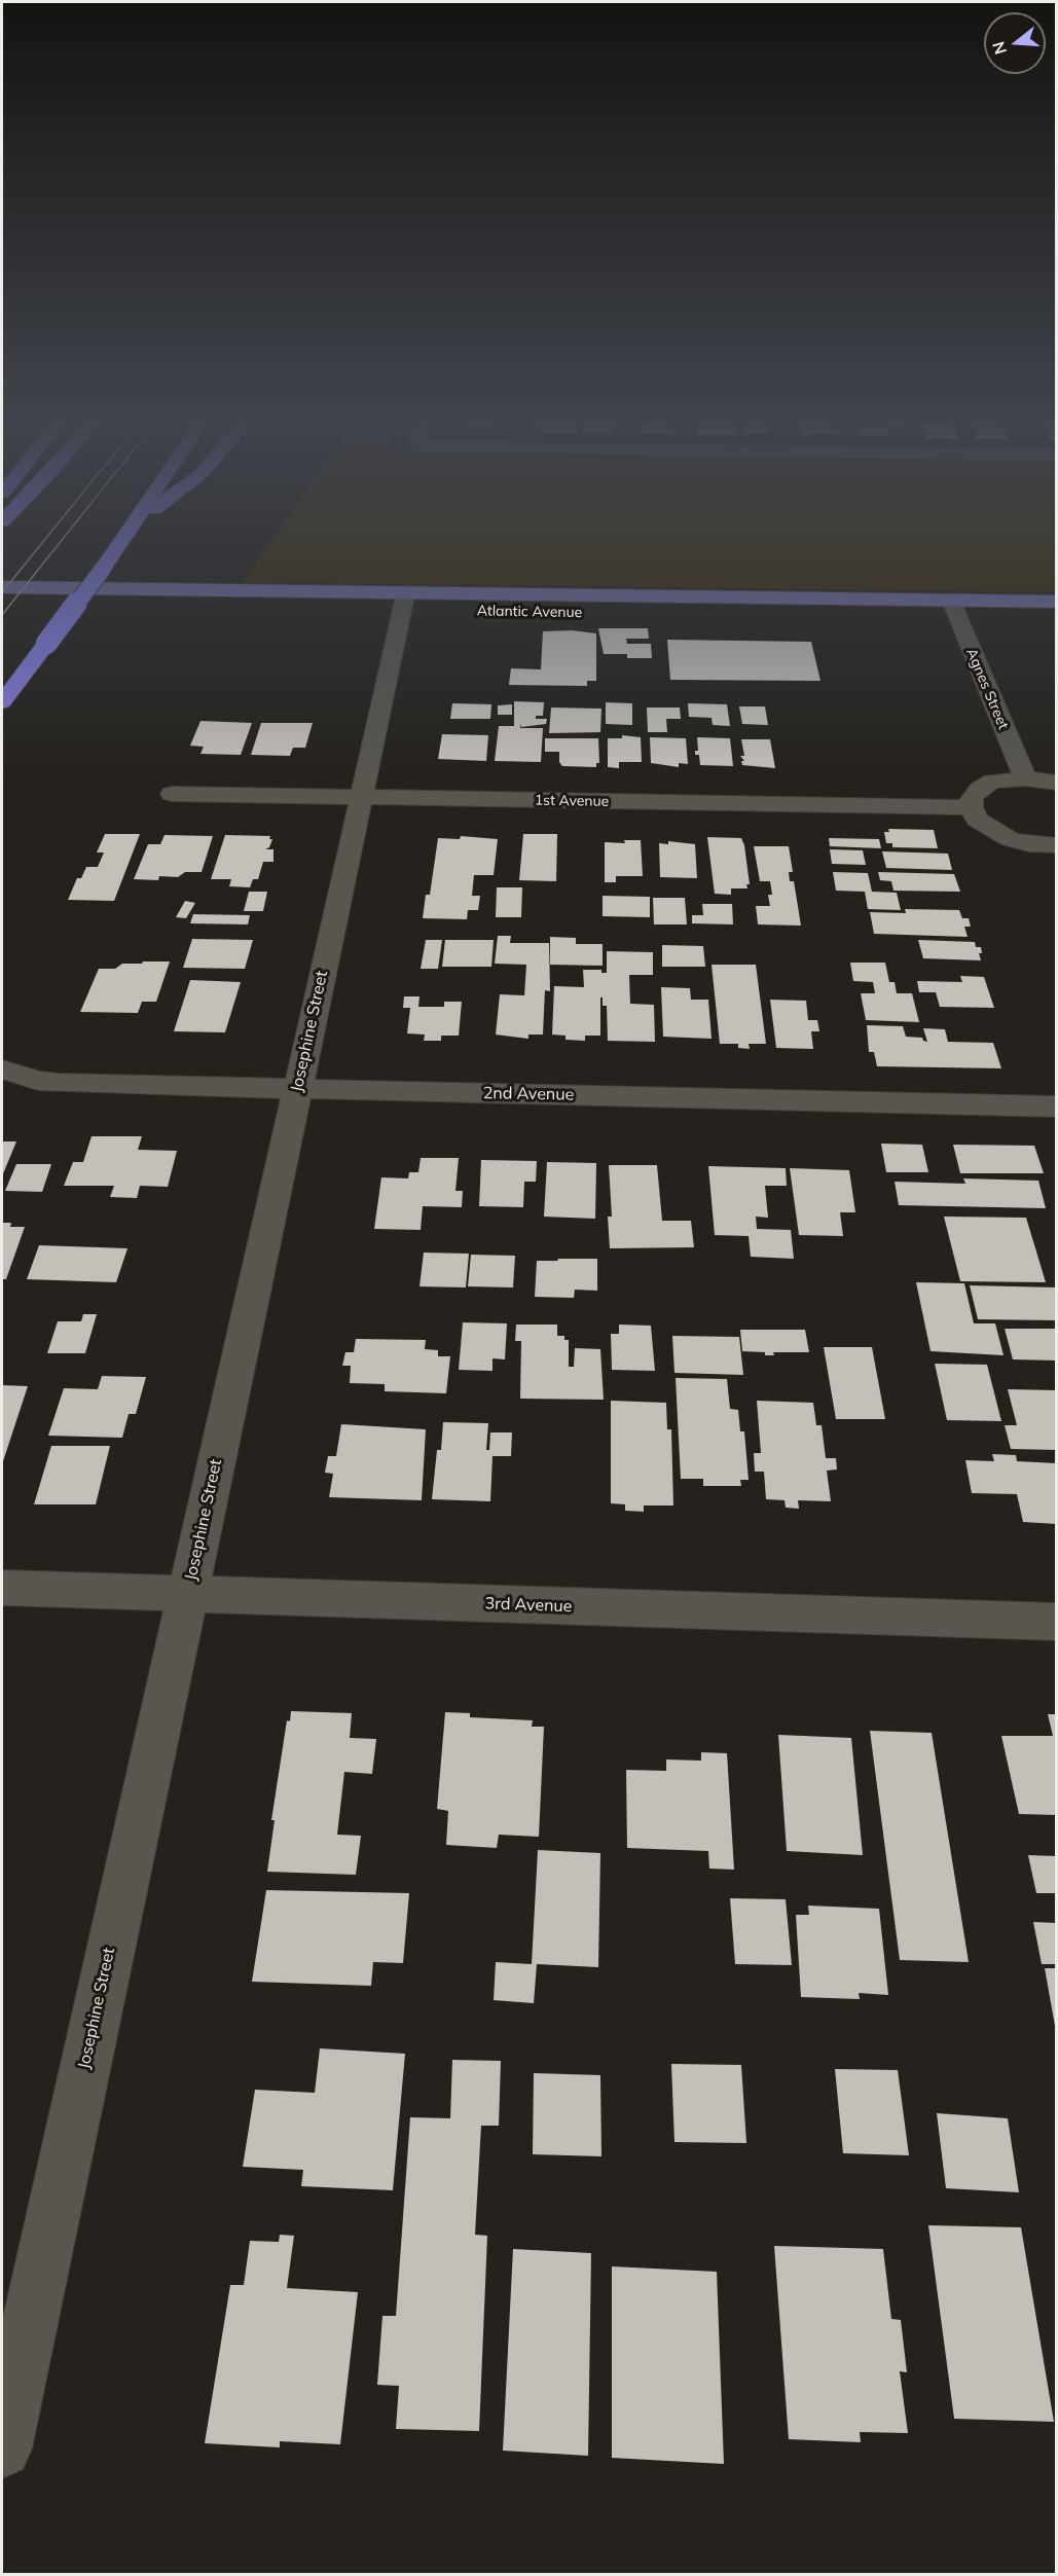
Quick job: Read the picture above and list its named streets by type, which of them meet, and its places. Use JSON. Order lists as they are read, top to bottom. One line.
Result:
{"streets":{"main road":["Atlantic Avenue"],"street":["Agnes Street","1st Avenue","Josephine Street","2nd Avenue","3rd Avenue"]},"crossings":[["Atlantic Avenue","Agnes Street"],["Atlantic Avenue","Josephine Street"],["1st Avenue","Josephine Street"],["Josephine Street","2nd Avenue"],["Josephine Street","3rd Avenue"]],"north":"left"}
